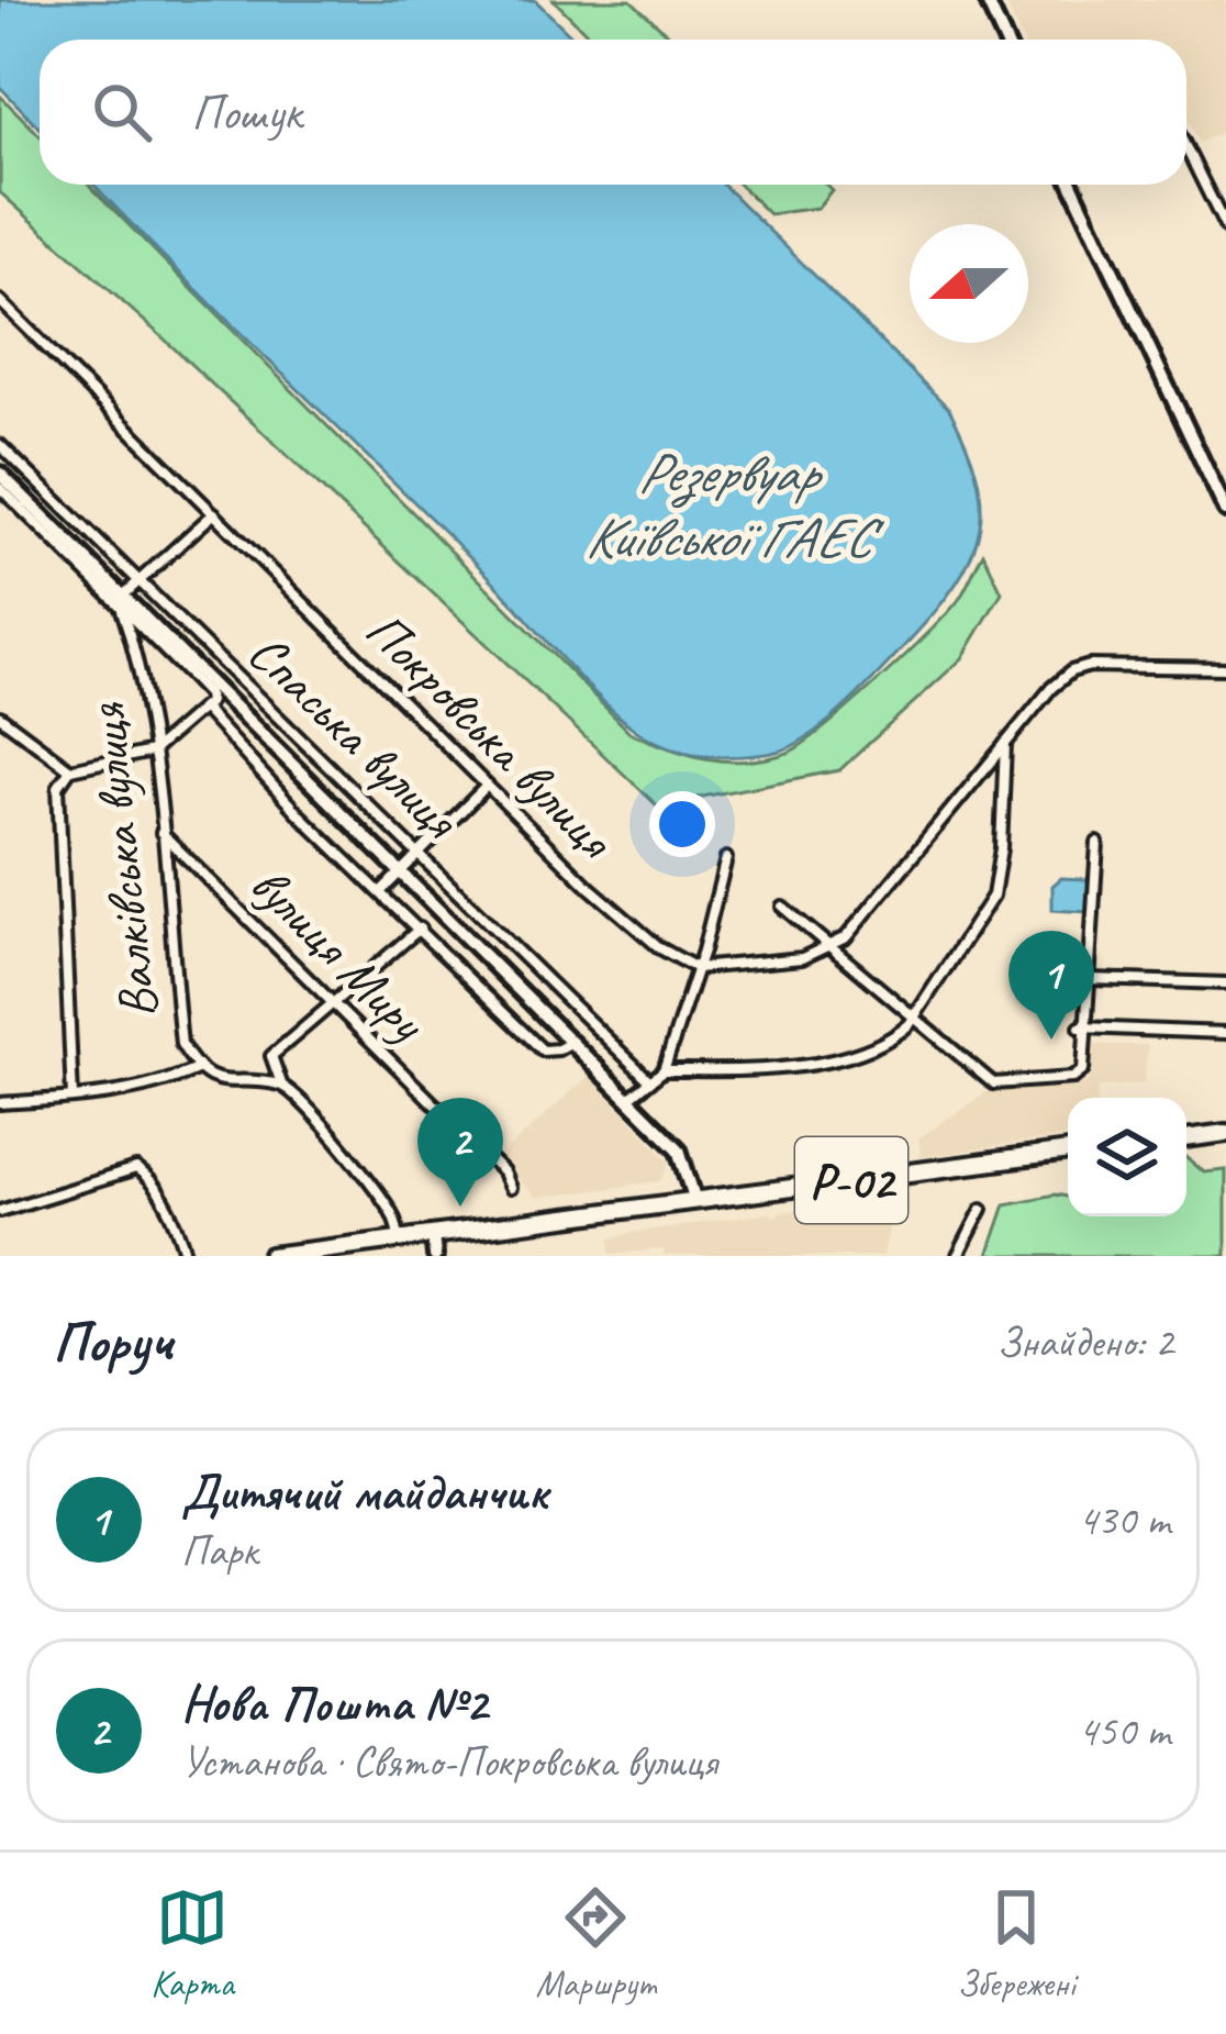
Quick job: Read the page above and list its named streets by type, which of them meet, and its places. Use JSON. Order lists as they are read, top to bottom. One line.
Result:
{"streets":{"main road":["Р-02"],"street":["Покровська вулиця","Спаська вулиця","Валківська вулиця","вулиця Миру"]},"crossings":[["Спаська вулиця","Валківська вулиця"],["Спаська вулиця","Р-02"],["Валківська вулиця","вулиця Миру"]],"water":["Резервуар Київської ГАЕС"],"north":"left","page":{"search":"Пошук","pins":["1","2"],"heading":["Поруч","Знайдено: 2"],"list":[{"mark":"1","name":"Дитячий майданчик","note":"Парк","value":"430 m"},{"mark":"2","name":"Нова Пошта №2","note":"Установа · Свято-Покровська вулиця","value":"450 m"}],"nav":["Карта","Маршрут","Збережені"]}}
